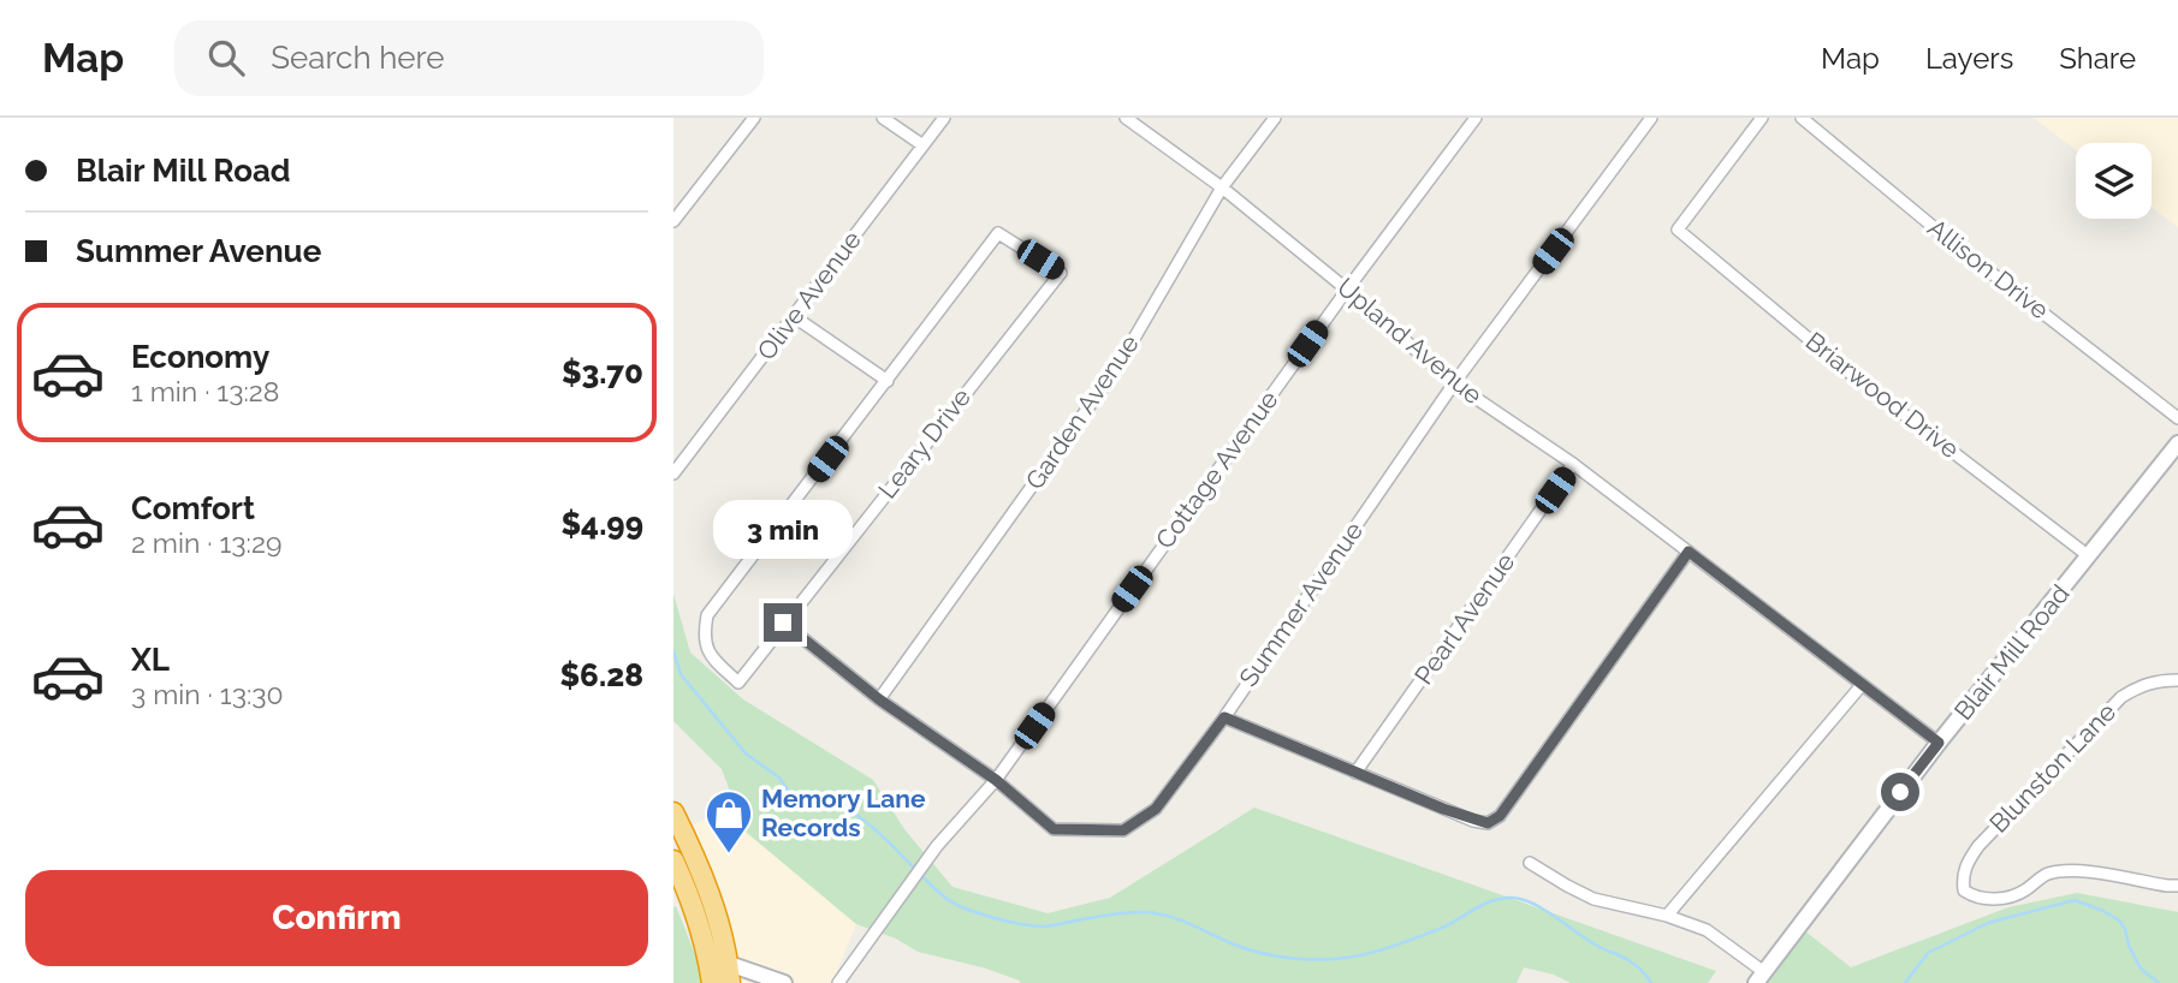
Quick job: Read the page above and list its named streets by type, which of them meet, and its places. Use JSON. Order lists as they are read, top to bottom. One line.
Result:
{"streets":{"main road":["Blair Mill Road"],"street":["Allison Drive","Olive Avenue","Upland Avenue","Briarwood Drive","Garden Avenue","Leary Drive","Cottage Avenue","Summer Avenue","Pearl Avenue","Blunston Lane"]},"crossings":[["Upland Avenue","Garden Avenue"],["Upland Avenue","Cottage Avenue"],["Upland Avenue","Summer Avenue"],["Upland Avenue","Pearl Avenue"],["Upland Avenue","Blair Mill Road"],["Briarwood Drive","Blair Mill Road"],["Garden Avenue","Summer Avenue"],["Leary Drive","Summer Avenue"],["Cottage Avenue","Summer Avenue"]],"places":{"shop":["Memory Lane Records"]},"page":{"header":"Map","search":"Search here","nav":["Map","Layers","Share"],"banner":["Blair Mill Road","Summer Avenue"],"list":[{"name":"Economy","note":"1 min · 13:28","value":"$3.70"},{"name":"Comfort","note":"2 min · 13:29","value":"$4.99"},{"name":"XL","note":"3 min · 13:30","value":"$6.28"}],"bubble":"3 min","buttons":"Confirm"}}
